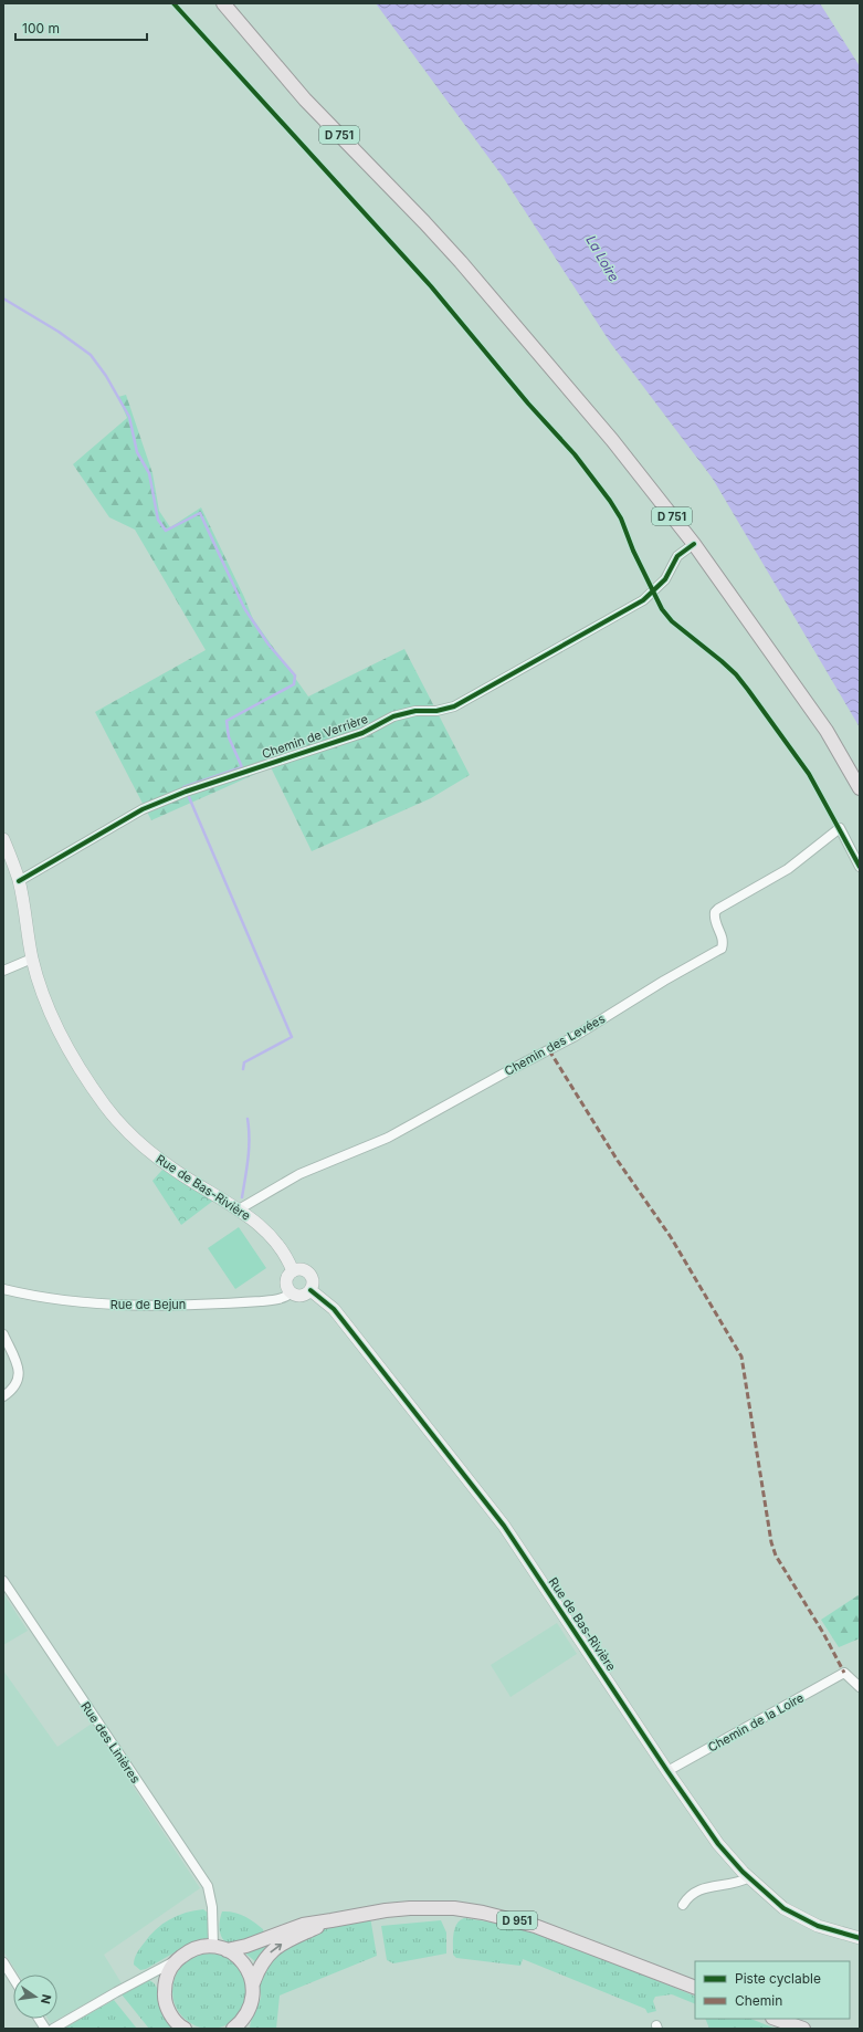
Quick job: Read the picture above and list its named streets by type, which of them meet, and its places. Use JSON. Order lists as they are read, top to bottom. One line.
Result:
{"streets":{"main road":["D 751","D 951"],"street":["Chemin de Verrière","Chemin des Levées","Rue de Bas-Rivière","Rue de Bejun","Chemin de la Loire","Rue des Linières"]},"crossings":[["D 751","Chemin de Verrière"],["Chemin de Verrière","Rue de Bas-Rivière"],["Chemin des Levées","Rue de Bas-Rivière"],["Rue de Bas-Rivière","Rue de Bejun"],["Rue de Bas-Rivière","Chemin de la Loire"]],"water":["La Loire"],"legend":["Piste cyclable","Chemin"],"scale_bar":"100 m","north":"right"}
